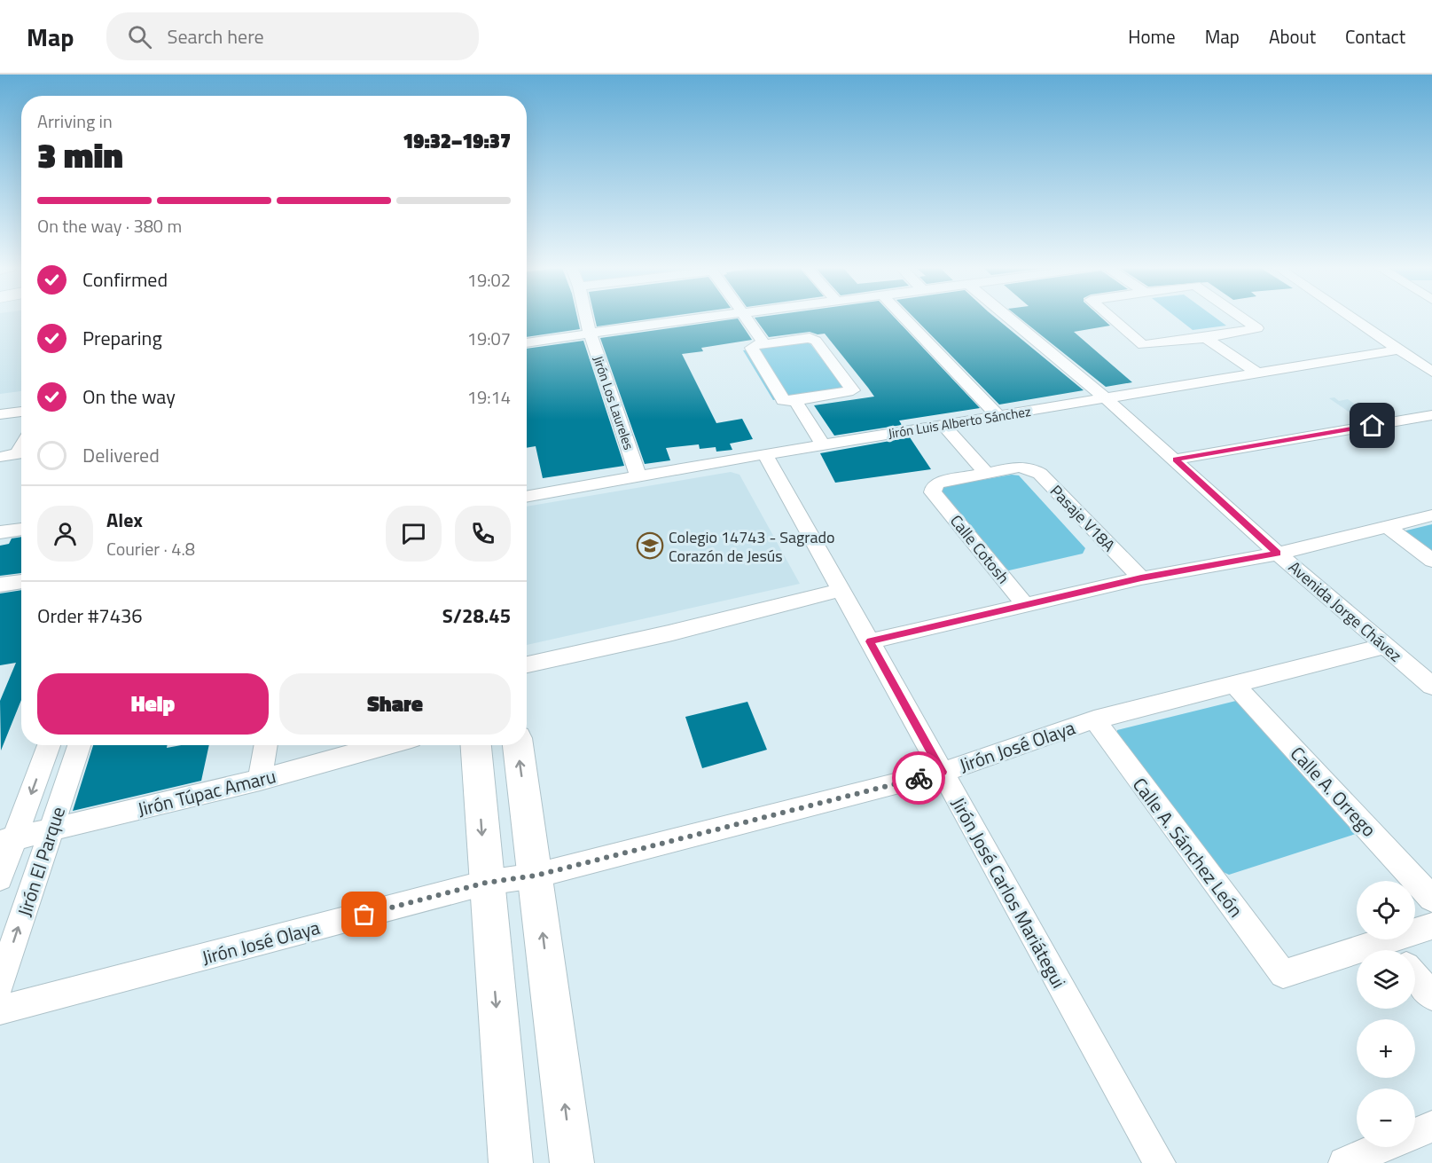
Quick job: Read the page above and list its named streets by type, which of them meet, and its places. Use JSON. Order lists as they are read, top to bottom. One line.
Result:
{"streets":{"street":["Jirón Los Laureles","Jirón Luis Alberto Sánchez","Pasaje V18A","Calle Cotosh","Avenida Jorge Chávez","Jirón José Olaya","Calle A. Orrego","Jirón Túpac Amaru","Calle A. Sánchez León","Jirón El Parque","Jirón José Carlos Mariátegui"]},"crossings":[["Jirón Los Laureles","Jirón Luis Alberto Sánchez"],["Jirón Luis Alberto Sánchez","Avenida Jorge Chávez"],["Jirón Luis Alberto Sánchez","Jirón José Carlos Mariátegui"],["Pasaje V18A","Calle Cotosh"],["Avenida Jorge Chávez","Jirón José Olaya"],["Jirón José Olaya","Calle A. Orrego"],["Jirón José Olaya","Calle A. Sánchez León"],["Jirón José Olaya","Jirón José Carlos Mariátegui"],["Jirón Túpac Amaru","Jirón El Parque"]],"places":{"school or university":["Colegio 14743 - Sagrado Corazón de Jesús"]},"page":{"header":"Map","search":"Search here","nav":["Home","Map","About","Contact"],"heading":["3 min","Arriving in","19:32–19:37"],"panel":["Alex","Courier · 4.8","Order #7436","S/28.45"],"bar":"On the way · 380 m","list":[["Confirmed","19:02"],["Preparing","19:07"],["On the way","19:14"],"Delivered"],"buttons":["Help","Share"],"map_buttons":["+","−"]}}
